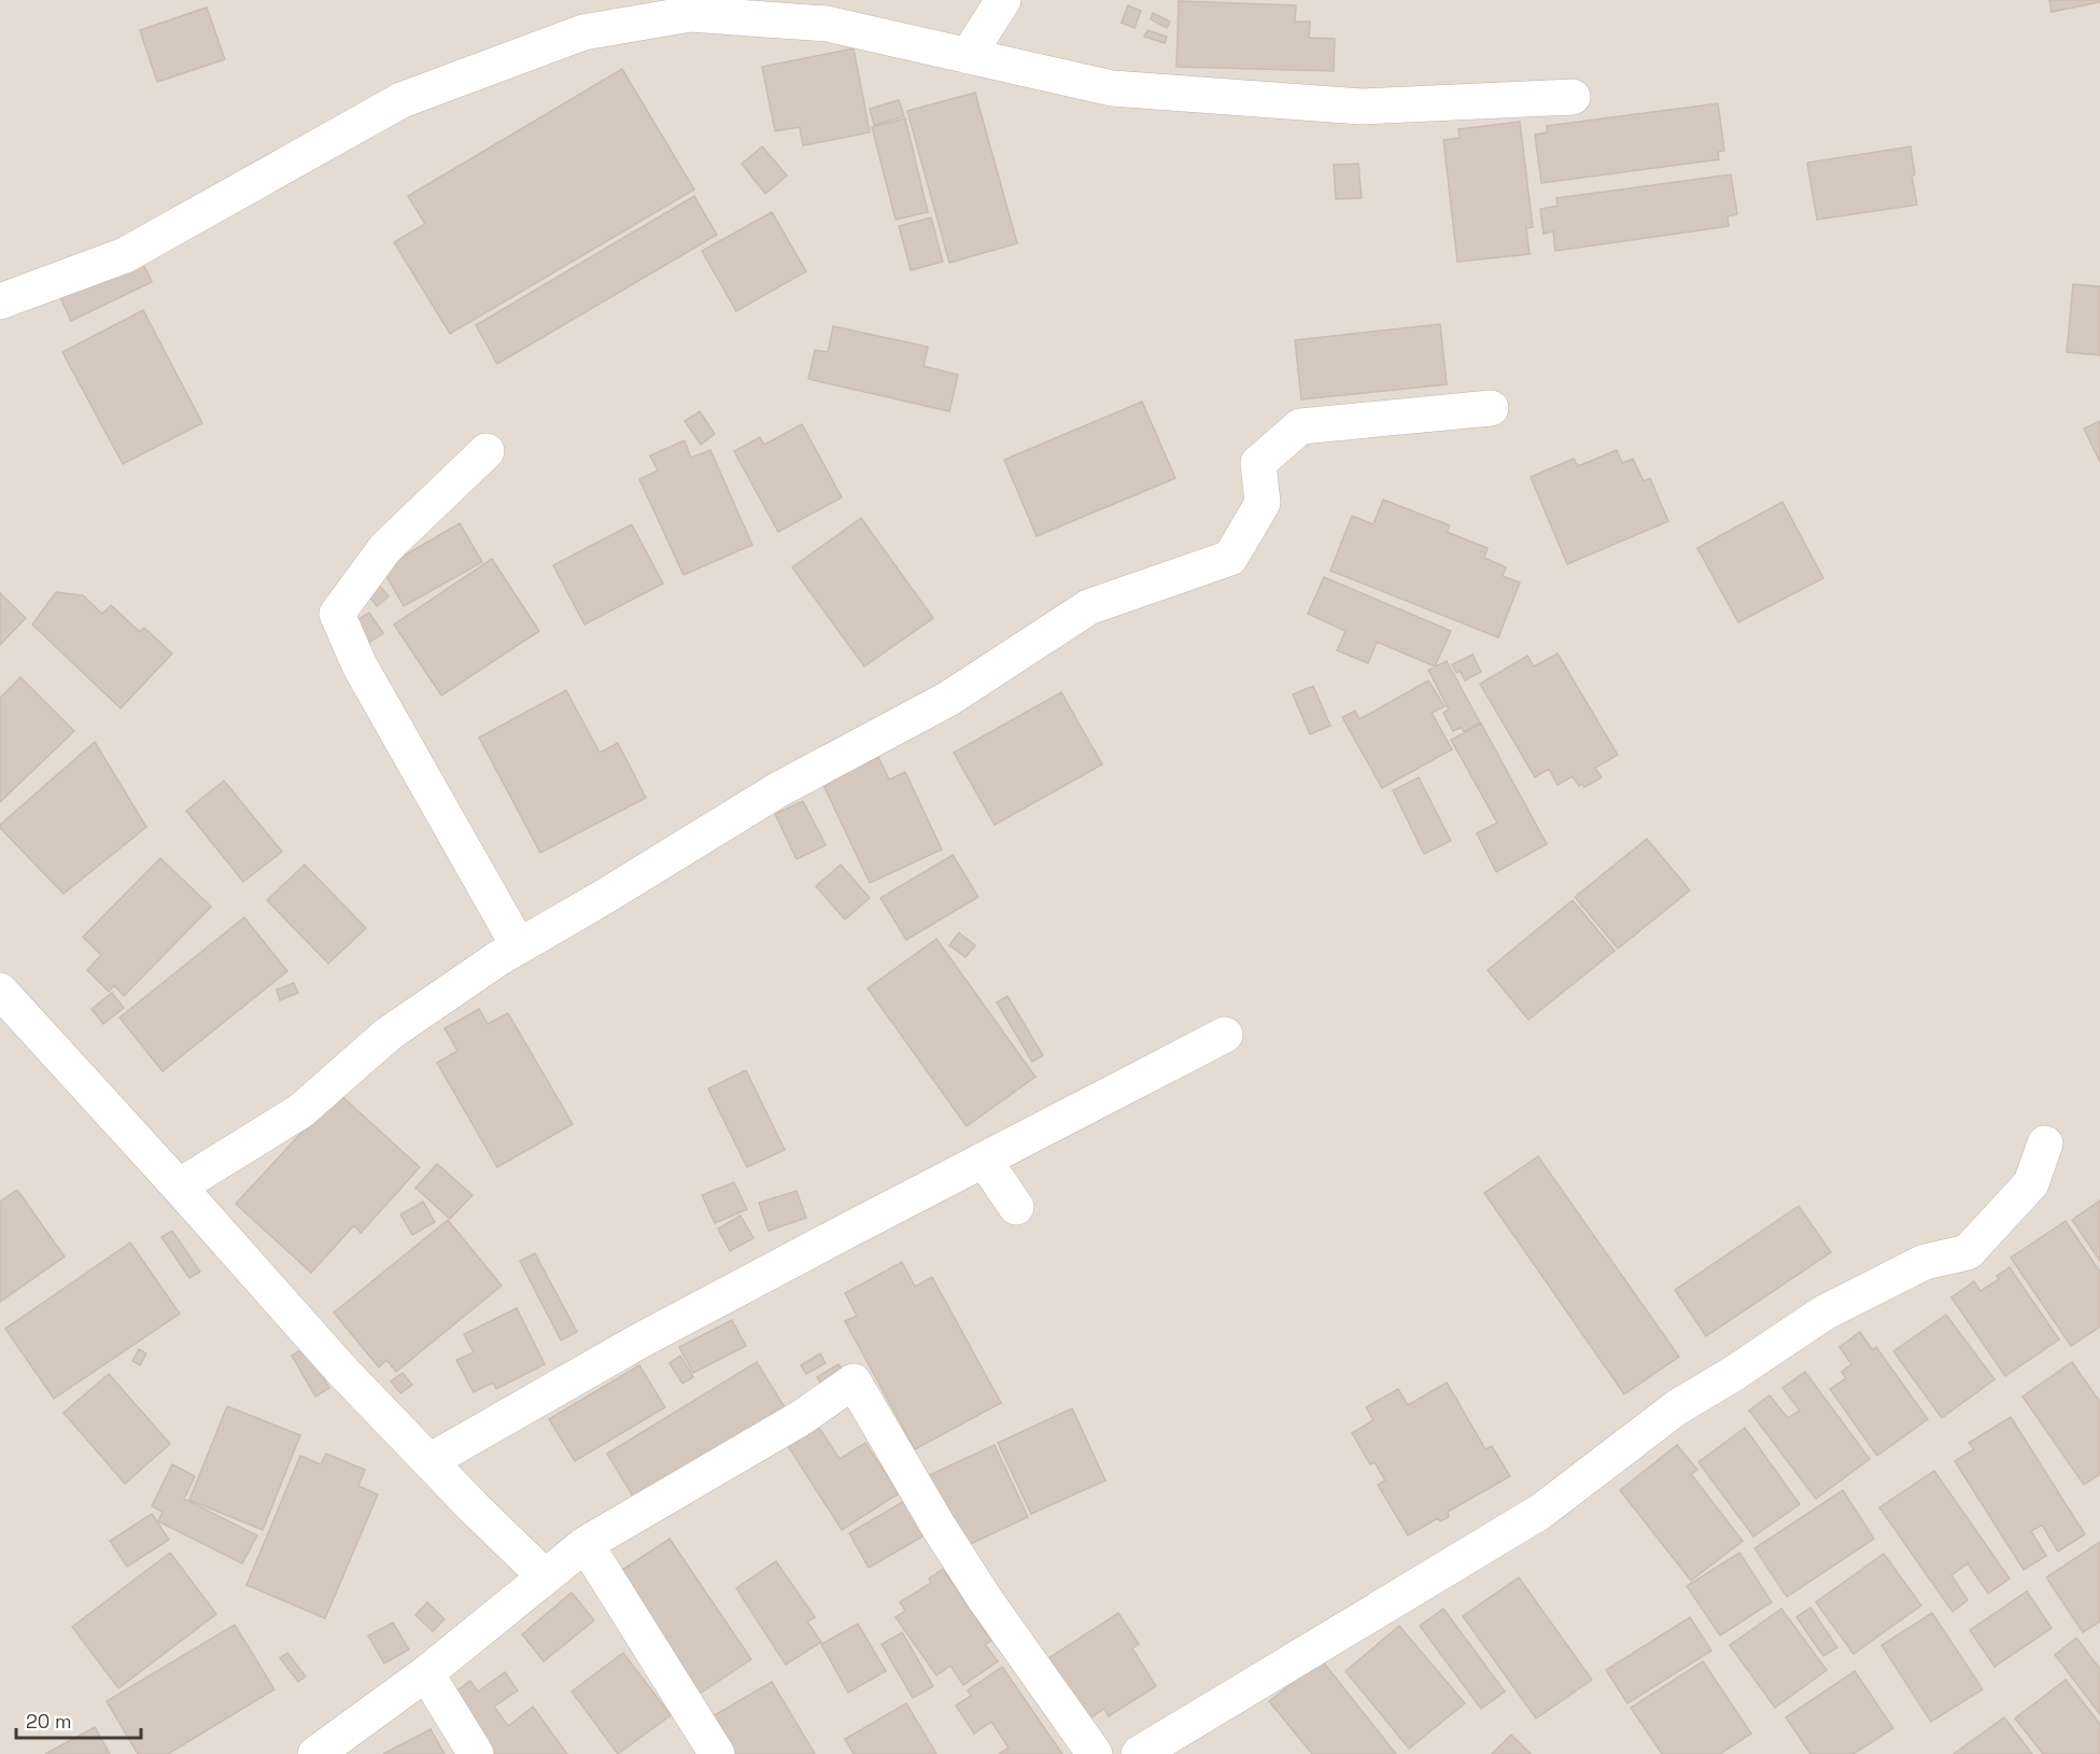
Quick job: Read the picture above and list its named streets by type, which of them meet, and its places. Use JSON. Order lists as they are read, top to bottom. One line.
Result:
{"scale_bar":"20 m"}
